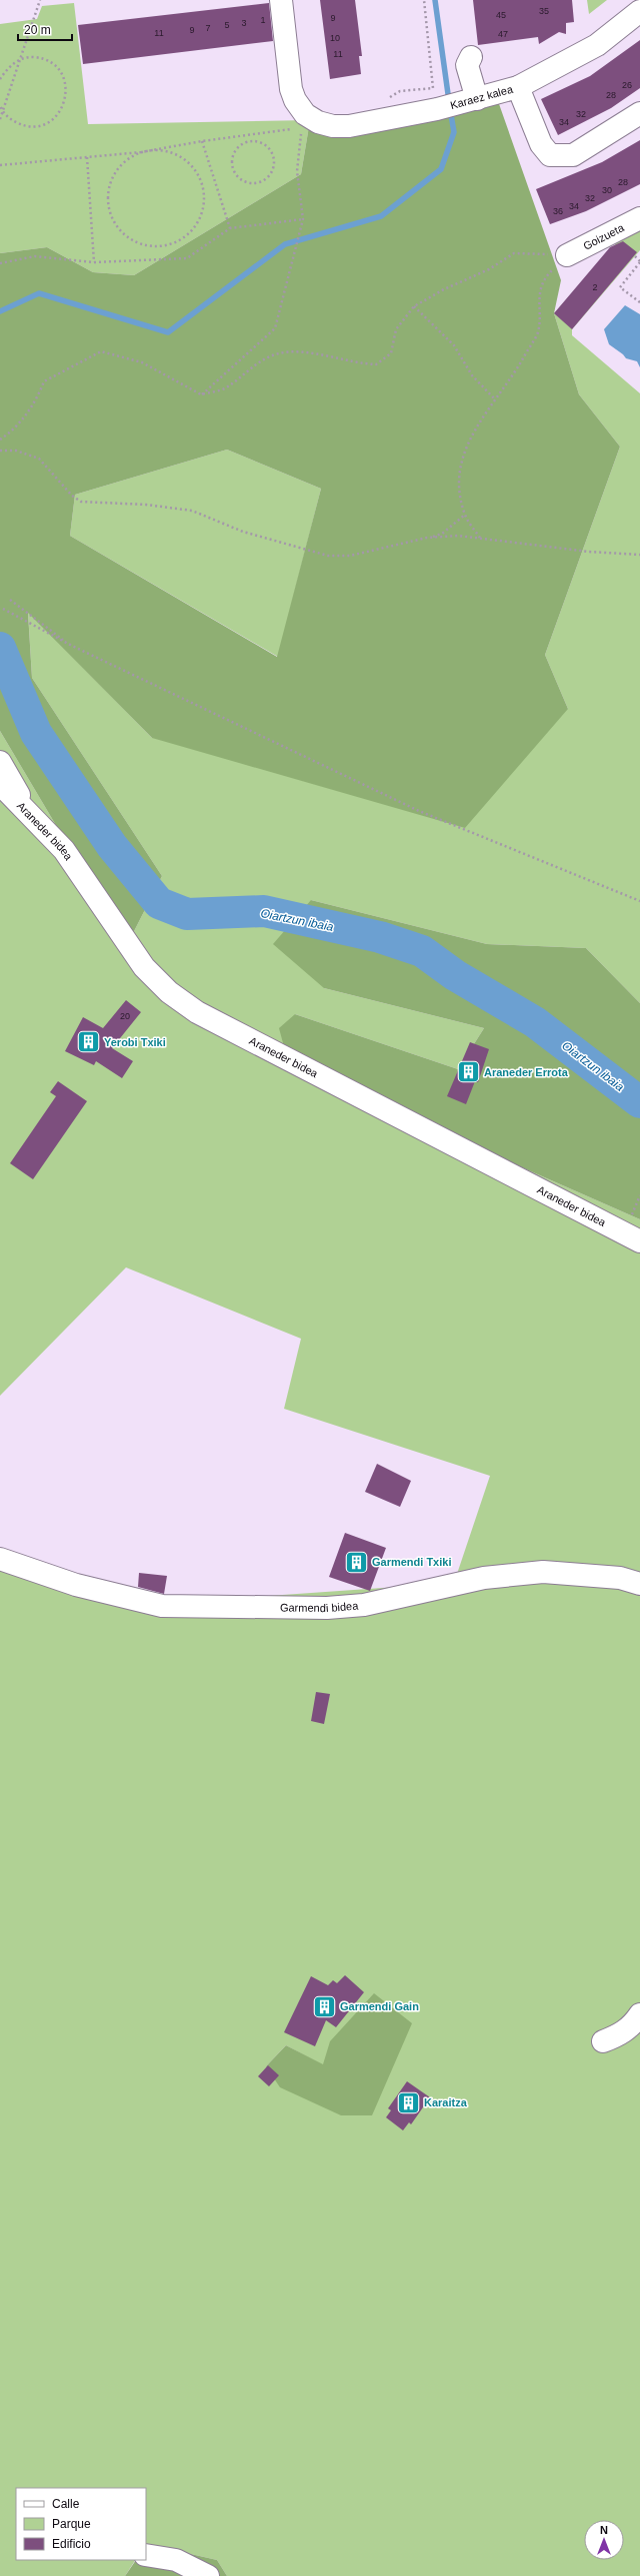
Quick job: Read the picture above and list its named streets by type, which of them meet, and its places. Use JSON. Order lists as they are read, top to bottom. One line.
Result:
{"streets":{"street":["Karaez kalea","Goizueta","Araneder bidea","Garmendi bidea"]},"water":["Oiartzun ibaia"],"places":{"building":["Yerobi Txiki","Araneder Errota","Garmendi Txiki","Garmendi Gain","Karaitza"]},"house_numbers":["35","45","9","1","3","5","7","9","11","47","10","11","26","28","32","34","28","30","32","34","36","2","20"],"legend":["Calle","Parque","Edificio"],"scale_bar":"20 m","north":"top"}
